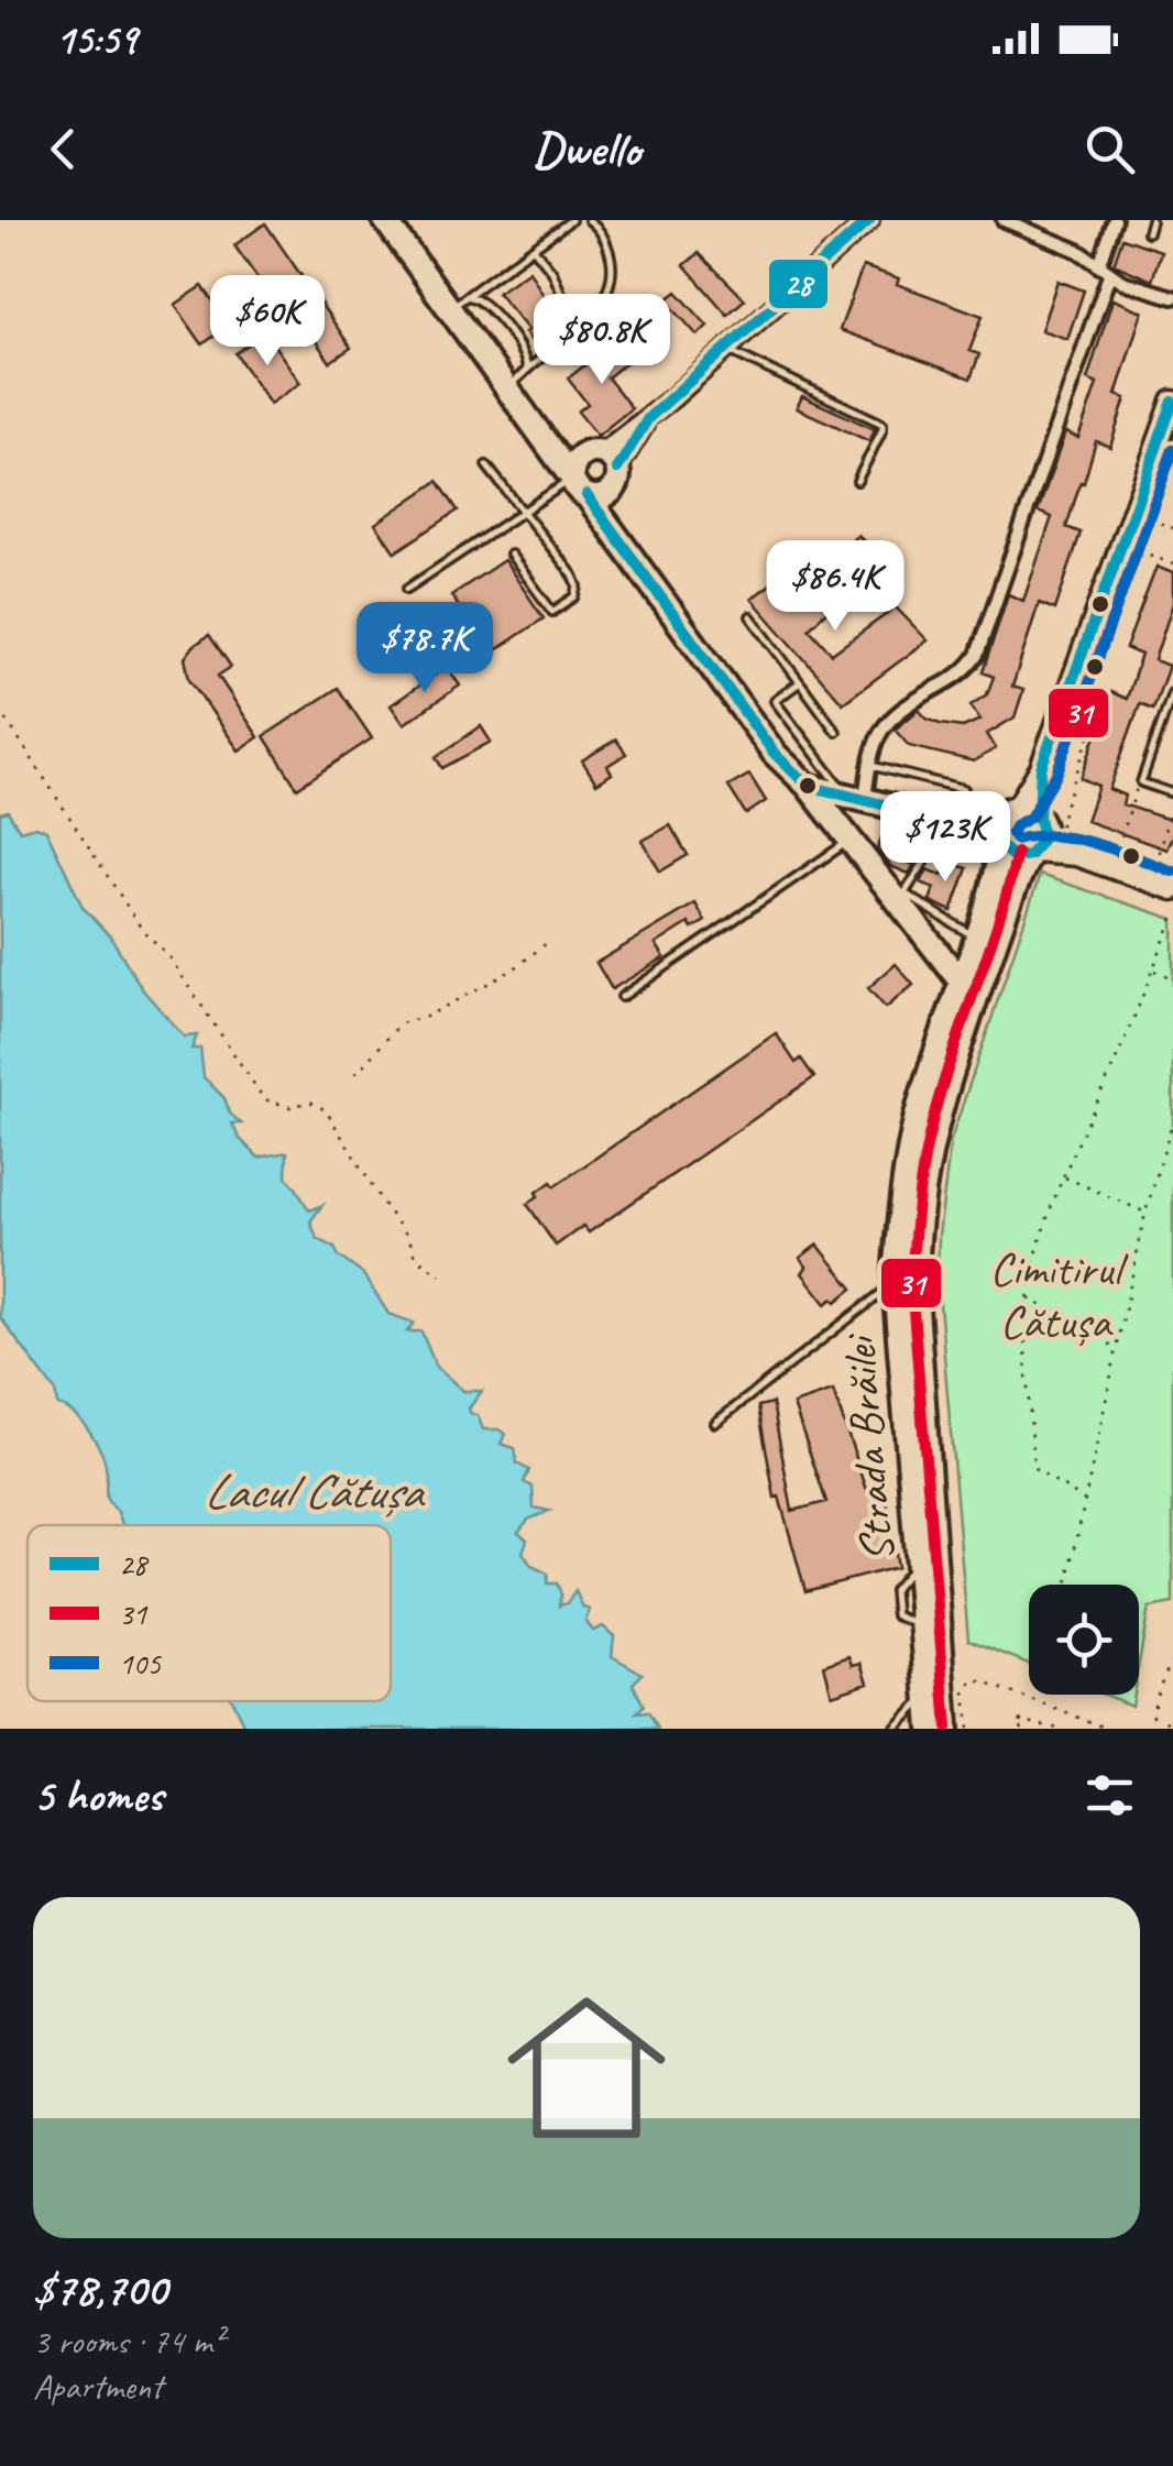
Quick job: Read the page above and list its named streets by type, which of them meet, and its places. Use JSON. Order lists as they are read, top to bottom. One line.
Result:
{"streets":{"highway":["Strada Brăilei"]},"water":["Lacul Cătușa"],"parks":["Cimitirul Cătușa"],"lines":["transit line 28","transit line 31","transit line 105"],"legend":["28","31","105"],"page":{"status":"15:59","header":"Dwello","price":["$60K","$80.8K","$86.4K","$78.7K","$123K"],"heading":"5 homes","list":[{"name":"$78,700","note":"3 rooms · 74 m² · Apartment"}]}}
